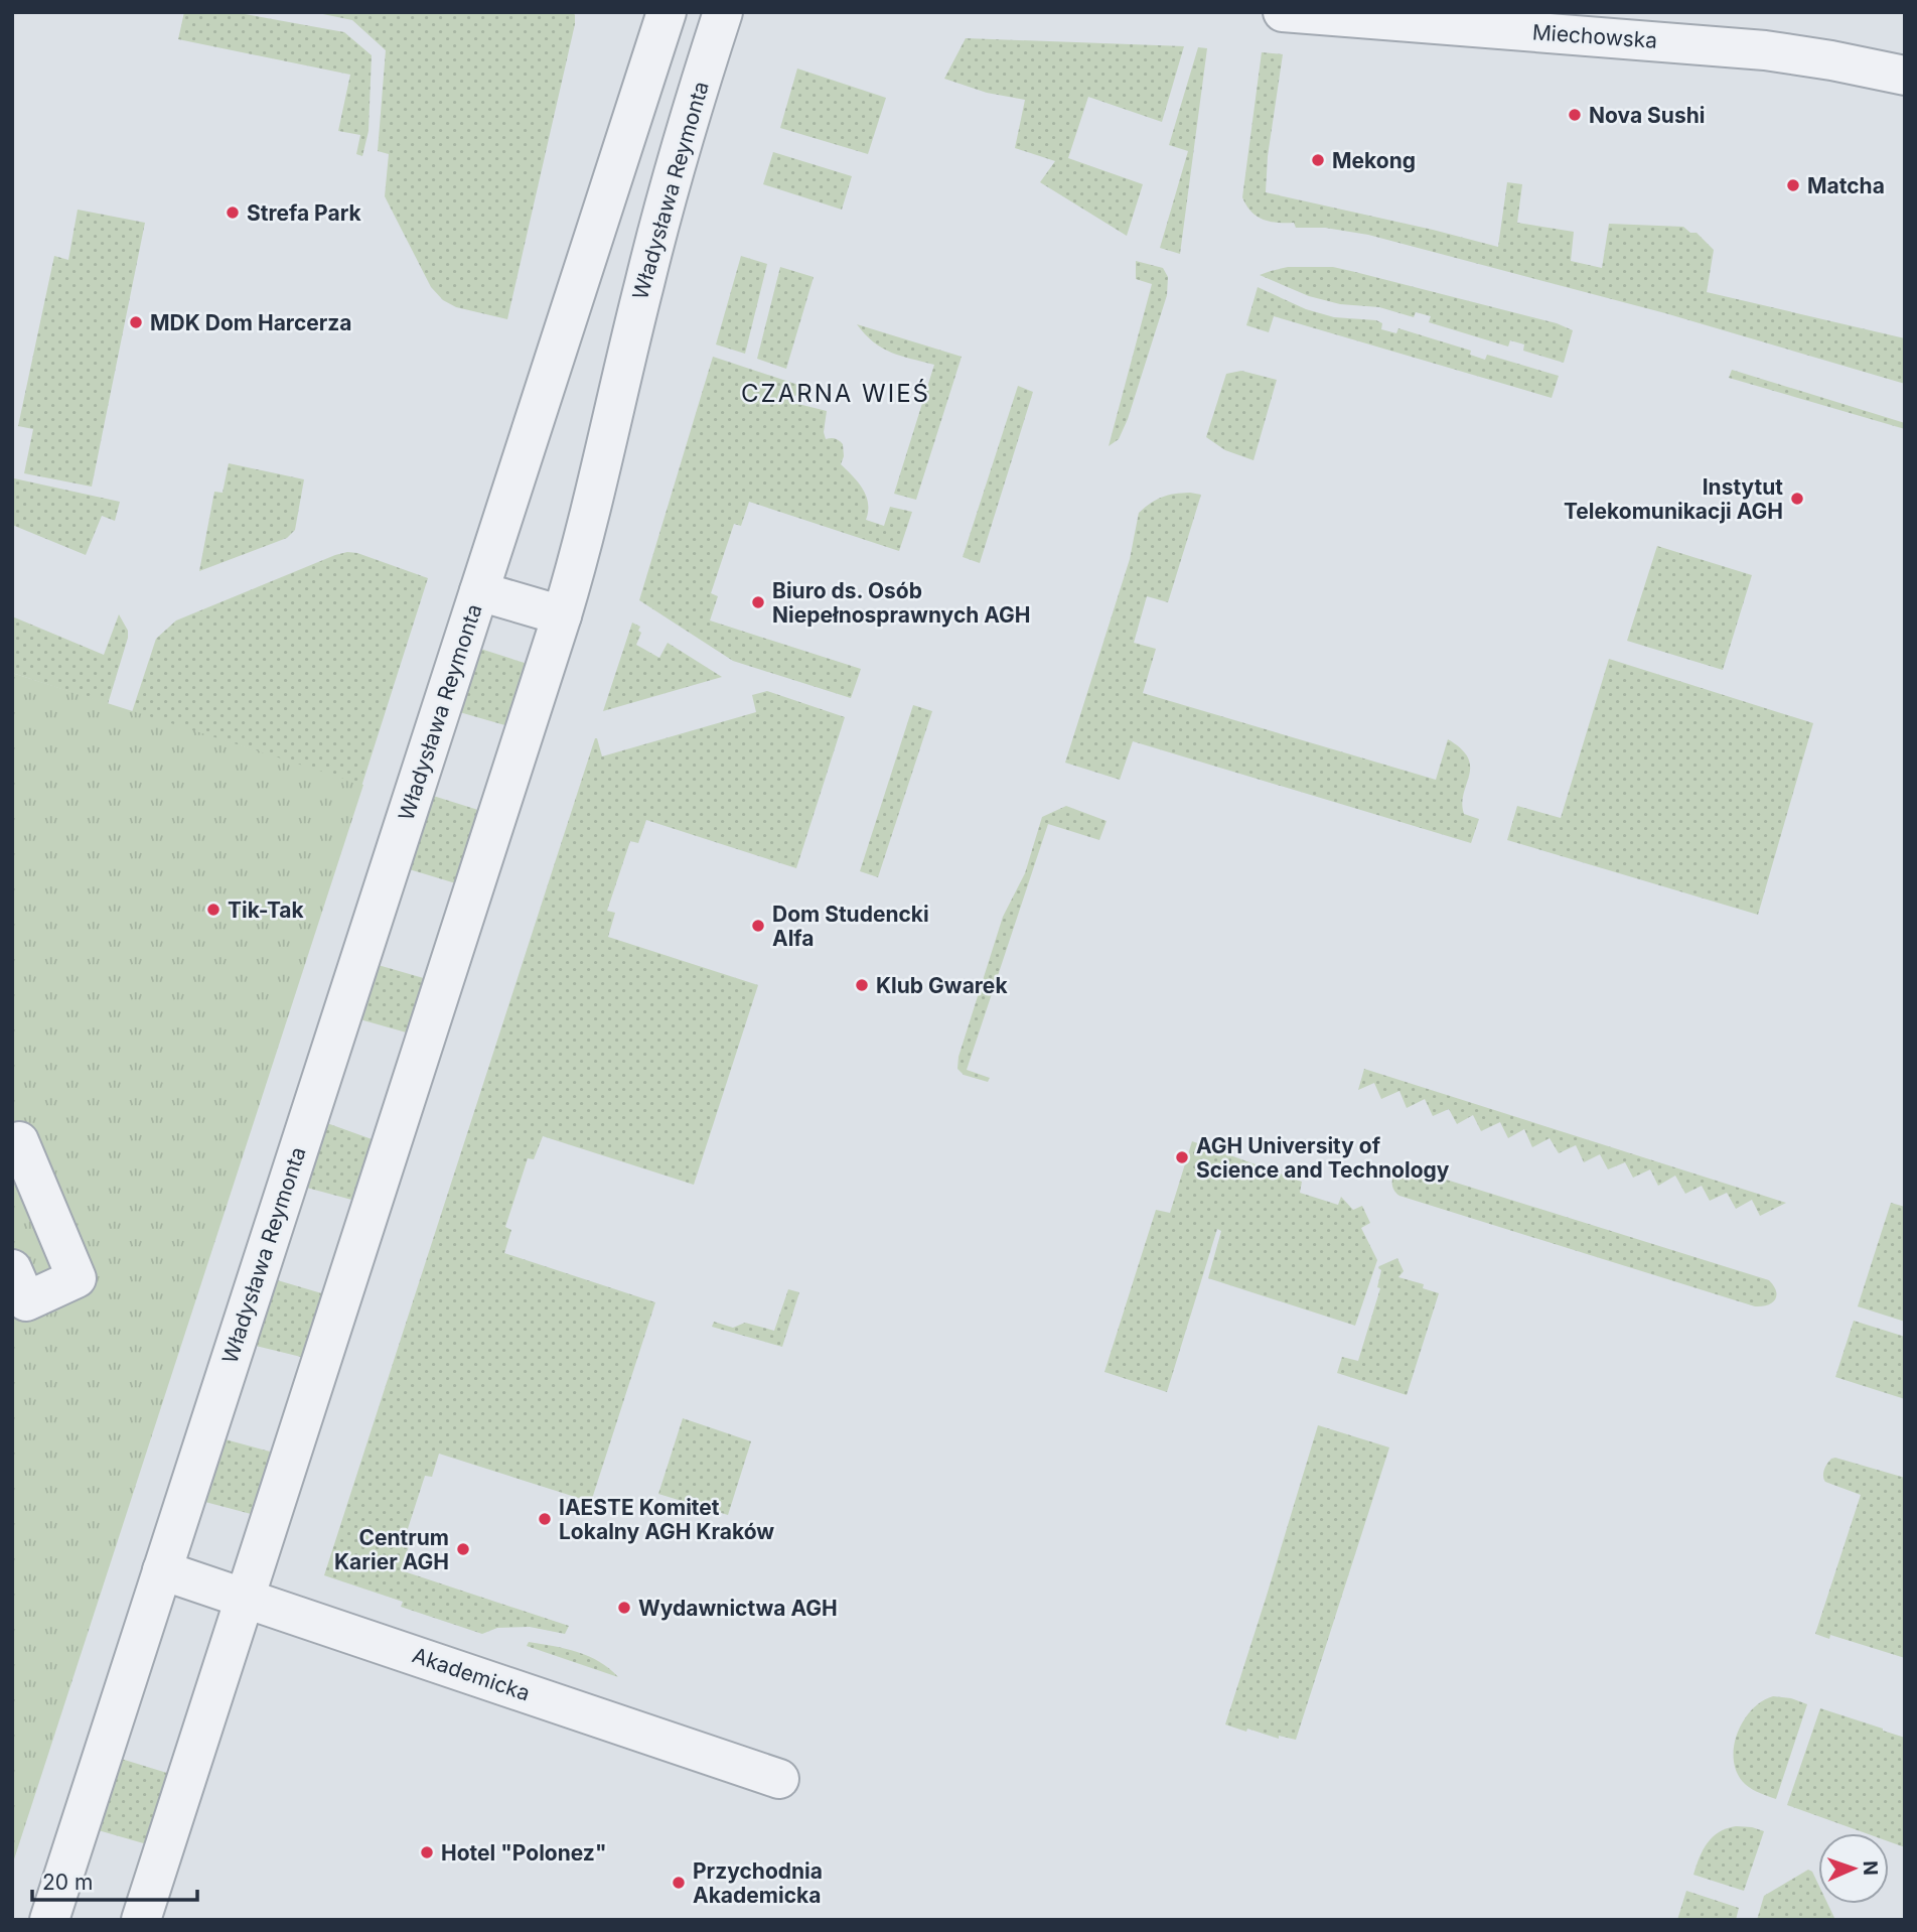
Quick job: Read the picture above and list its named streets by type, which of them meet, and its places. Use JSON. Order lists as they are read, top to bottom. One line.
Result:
{"streets":{"street":["Miechowska","Władysława Reymonta","Akademicka"]},"crossings":[["Władysława Reymonta","Akademicka"]],"districts":["CZARNA WIEŚ"],"places":["Nova Sushi","Mekong","Matcha","Strefa Park","MDK Dom Harcerza","Instytut Telekomunikacji AGH","Biuro ds. Osób Niepełnosprawnych AGH","Tik-Tak","Dom Studencki Alfa","Klub Gwarek","AGH University of Science and Technology","IAESTE Komitet Lokalny AGH Kraków","Centrum Karier AGH","Wydawnictwa AGH","Hotel \"Polonez\"","Przychodnia Akademicka"],"scale_bar":"20 m","north":"right"}
